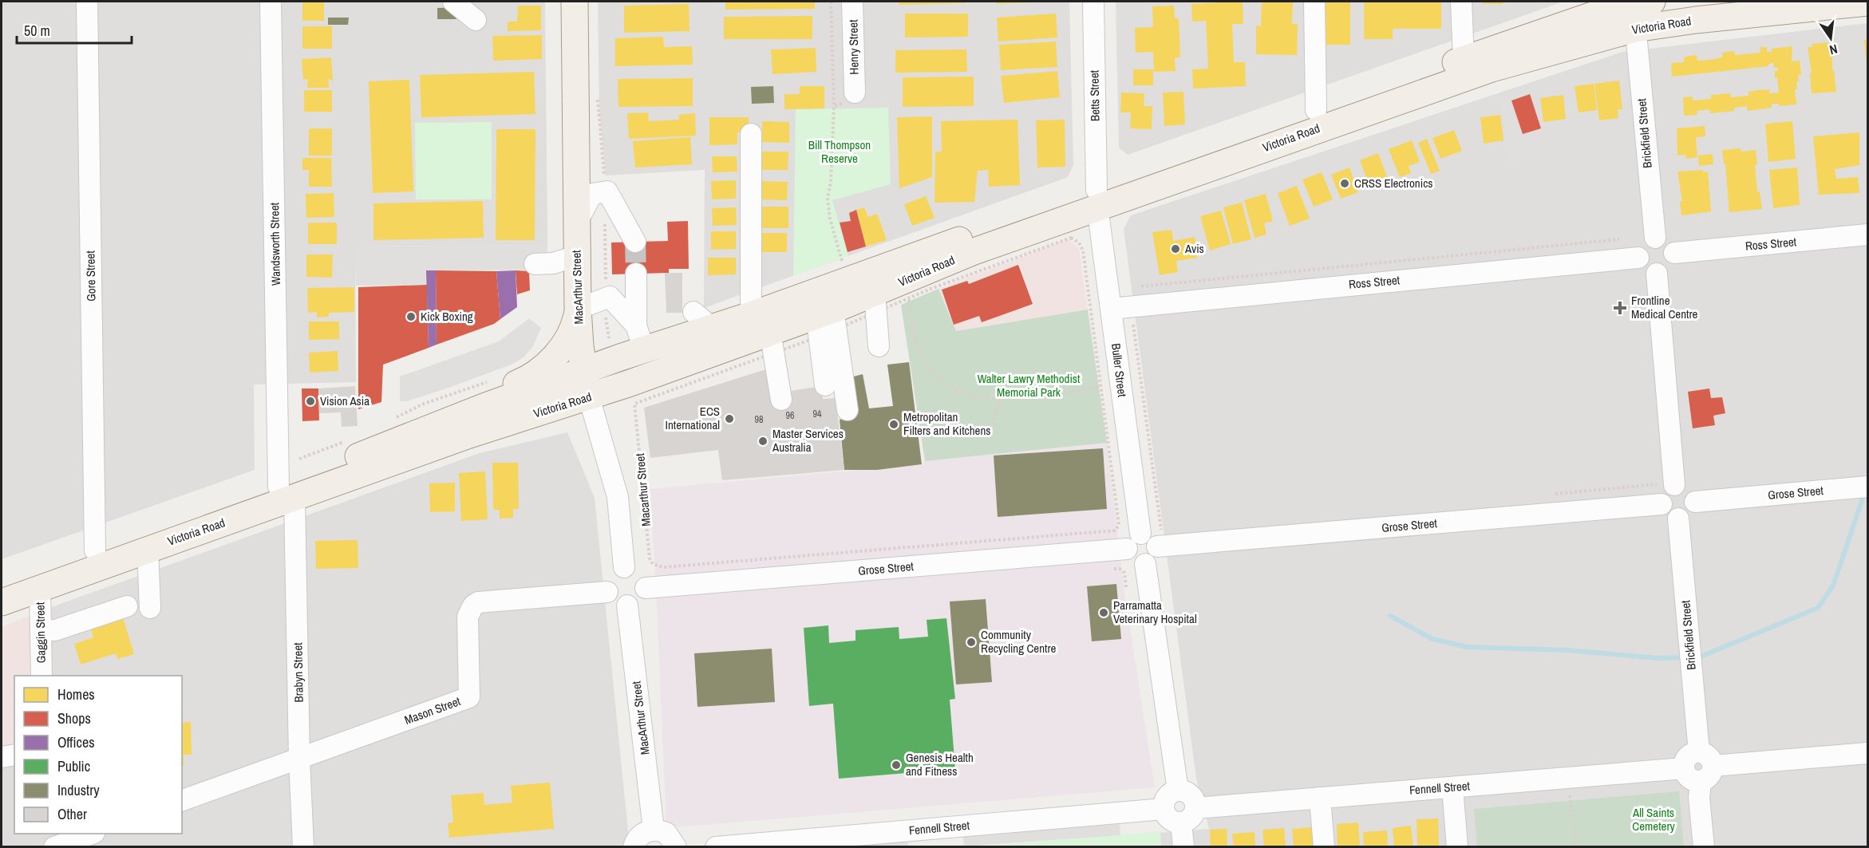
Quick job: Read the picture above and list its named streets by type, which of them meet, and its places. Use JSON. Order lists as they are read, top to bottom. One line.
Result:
{"streets":{"main road":["Victoria Road","MacArthur Street"],"street":["Henry Street","Betts Street","Brickfield Street","Wandsworth Street","Ross Street","Gore Street","Buller Street","Grose Street","Gaggin Street","Brabyn Street","Mason Street","Fennell Street"],"path":["Macarthur Street"]},"crossings":[["Victoria Road","Betts Street"],["Victoria Road","Brickfield Street"],["Victoria Road","Wandsworth Street"],["Victoria Road","Gore Street"],["Victoria Road","MacArthur Street"],["Victoria Road","Buller Street"],["Victoria Road","Gaggin Street"],["Victoria Road","Brabyn Street"],["Betts Street","Buller Street"],["Brickfield Street","Ross Street"],["Brickfield Street","Grose Street"],["Brickfield Street","Fennell Street"],["Wandsworth Street","Brabyn Street"],["Ross Street","Buller Street"],["MacArthur Street","Grose Street"],["MacArthur Street","Mason Street"],["Buller Street","Grose Street"],["Grose Street","Mason Street"],["Brabyn Street","Mason Street"]],"parks":["Bill Thompson Reserve","Walter Lawry Methodist Memorial Park","All Saints Cemetery"],"places":{"other":["CRSS Electronics","Avis","Kick Boxing","Vision Asia","ECS International","Metropolitan Filters and Kitchens","Master Services Australia","Parramatta Veterinary Hospital","Community Recycling Centre","Genesis Health and Fitness"],"health":["Frontline Medical Centre"]},"house_numbers":["94","96","98"],"legend":["Homes","Shops","Offices","Public","Industry","Other"],"scale_bar":"50 m","north":"bottom"}
